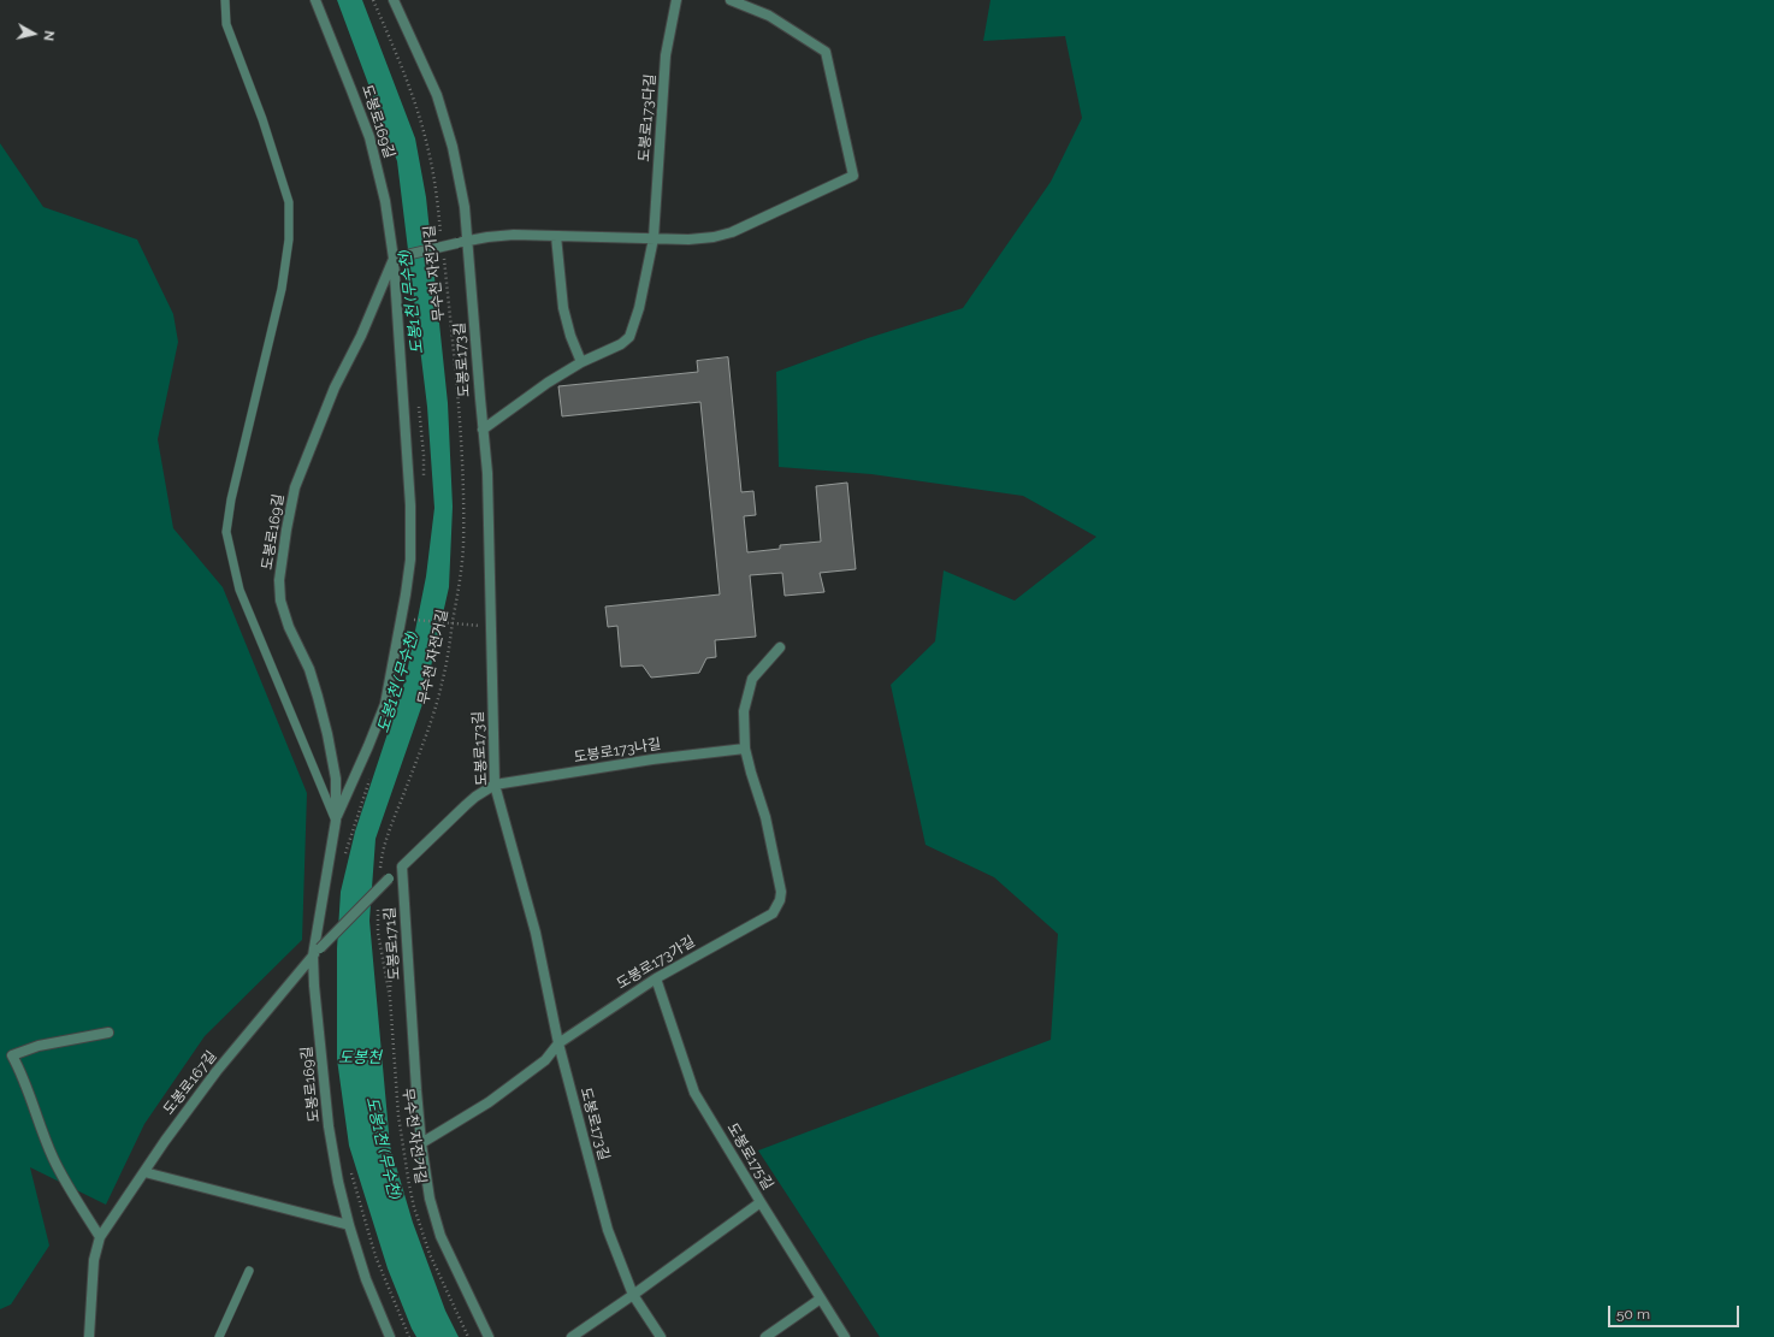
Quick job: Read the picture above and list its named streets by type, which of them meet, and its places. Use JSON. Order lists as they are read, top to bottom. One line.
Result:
{"streets":{"street":["도봉로173다길","도봉로169길","도봉로173길","도봉로173나길","도봉로171길","도봉로173가길","도봉로167길","도봉로175길"],"path":["무수천 자전거길"]},"crossings":[["도봉로173다길","도봉로173길"],["도봉로169길","도봉로167길"],["도봉로173길","도봉로173나길"],["도봉로173길","도봉로173가길"],["도봉로173나길","도봉로173가길"],["도봉로171길","도봉로167길"],["도봉로173가길","도봉로175길"]],"water":["도봉1천 (무수천)","도봉천"],"scale_bar":"50 m","north":"right"}
